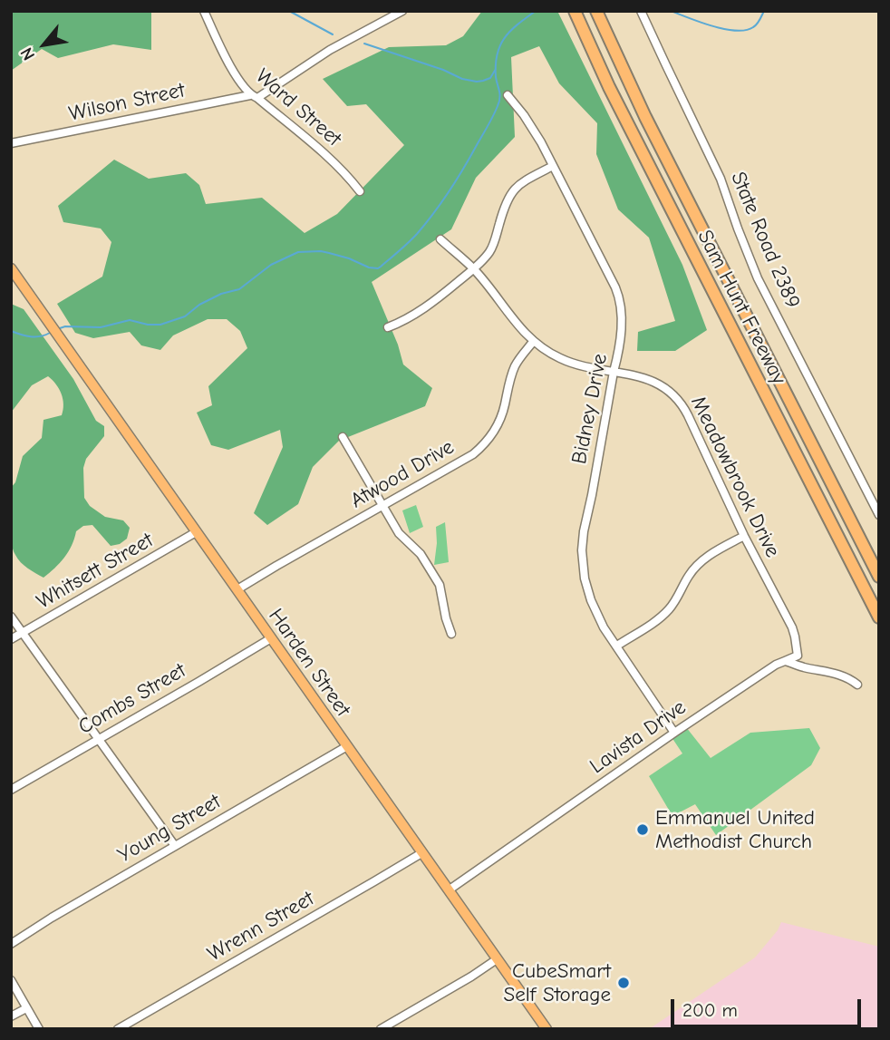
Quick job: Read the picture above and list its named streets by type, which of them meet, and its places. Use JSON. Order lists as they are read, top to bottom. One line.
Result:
{"streets":{"highway":["Sam Hunt Freeway"],"main road":["Harden Street"],"street":["Wilson Street","Ward Street","State Road 2389","Bidney Drive","Atwood Drive","Meadowbrook Drive","Whitsett Street","Combs Street","Lavista Drive","Young Street","Wrenn Street"]},"crossings":[["Wilson Street","Ward Street"],["Bidney Drive","Meadowbrook Drive"],["Bidney Drive","Lavista Drive"],["Atwood Drive","Meadowbrook Drive"],["Atwood Drive","Harden Street"],["Meadowbrook Drive","Lavista Drive"],["Whitsett Street","Harden Street"],["Harden Street","Combs Street"],["Harden Street","Lavista Drive"],["Harden Street","Young Street"],["Harden Street","Wrenn Street"]],"places":["Emmanuel United Methodist Church","CubeSmart Self Storage"],"scale_bar":"200 m","north":"bottom left"}
